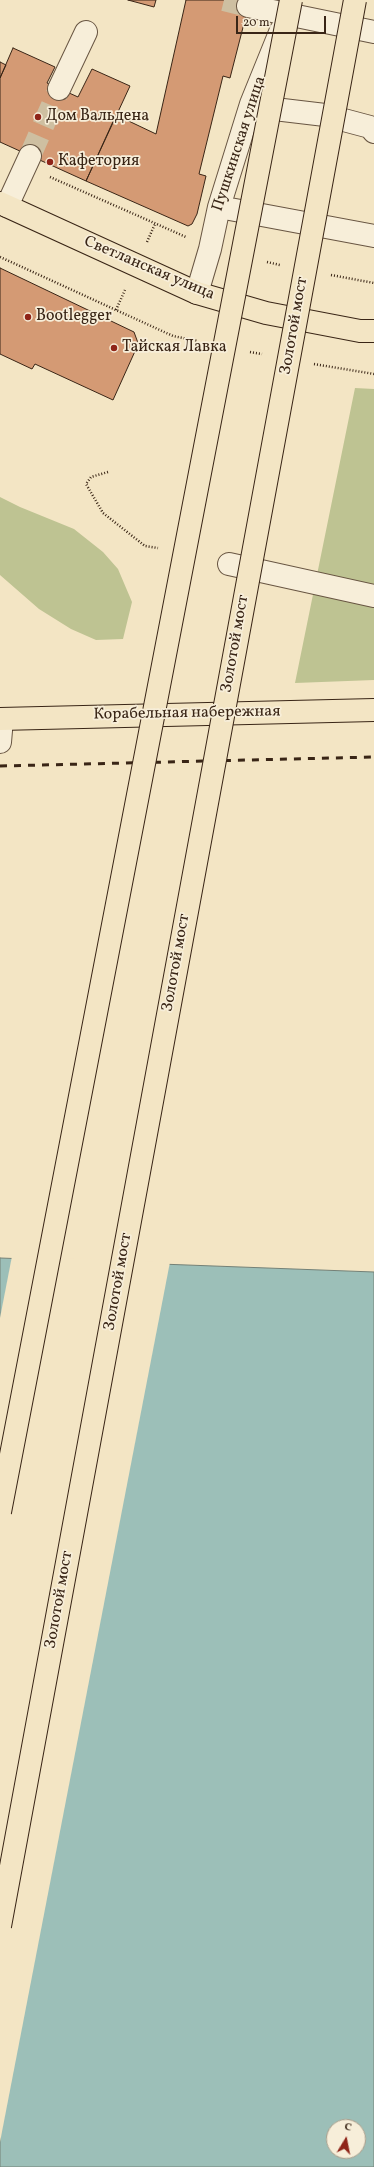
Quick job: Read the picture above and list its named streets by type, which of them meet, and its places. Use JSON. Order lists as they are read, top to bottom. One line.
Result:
{"streets":{"main road":["Светланская улица","Золотой мост","Корабельная набережная"],"street":["Пушкинская улица"]},"crossings":[["Пушкинская улица","Светланская улица"]],"places":["Дом Вальдена","Кафетория","Bootlegger","Тайская Лавка"],"scale_bar":"20 m","north":"top"}
